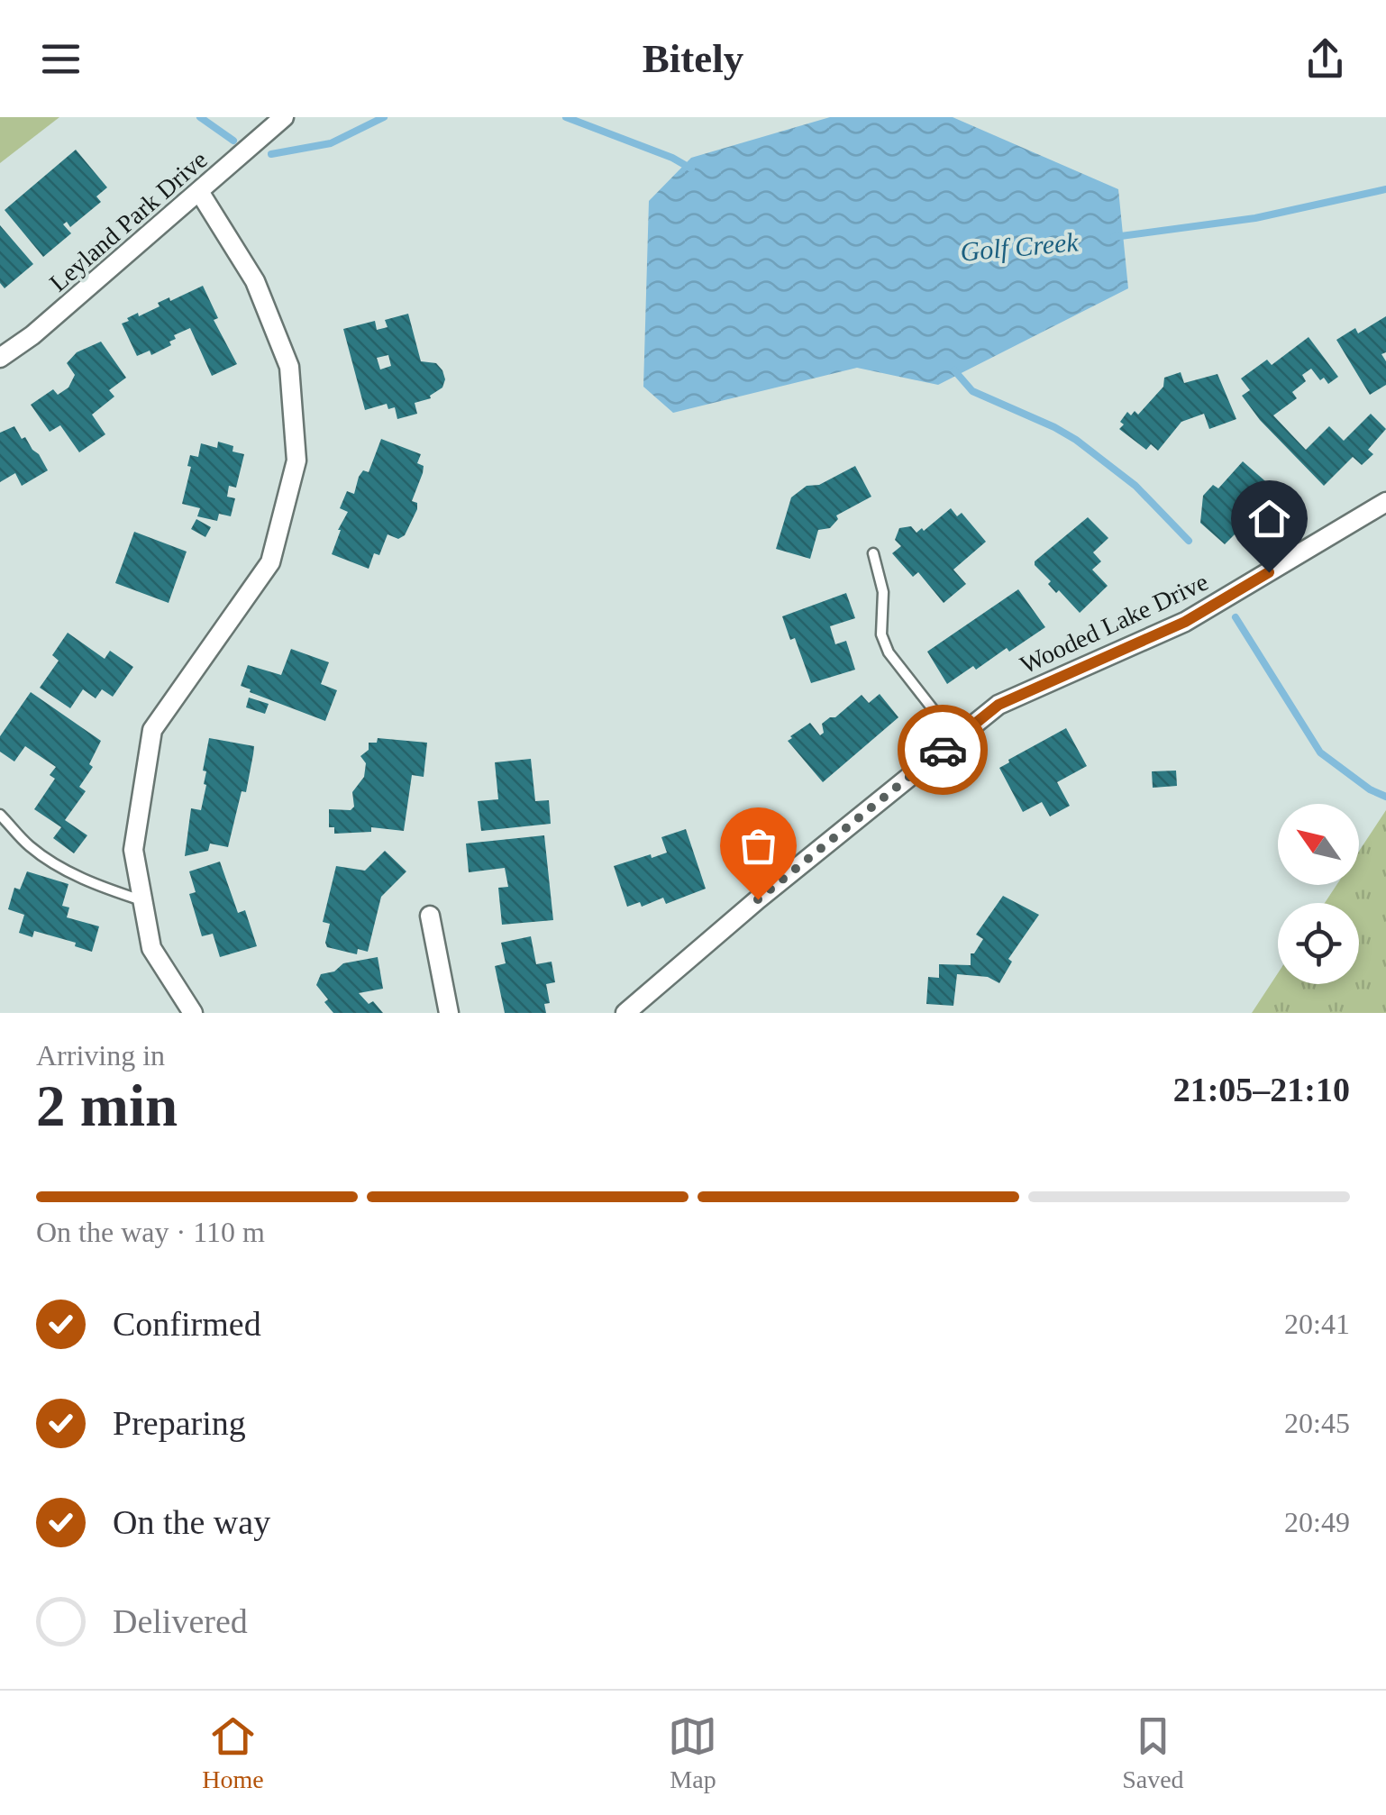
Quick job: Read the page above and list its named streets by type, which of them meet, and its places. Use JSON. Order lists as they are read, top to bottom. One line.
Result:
{"streets":{"street":["Leyland Park Drive","Wooded Lake Drive"]},"water":["Golf Creek"],"north":"top left","page":{"header":"Bitely","heading":["2 min","Arriving in","21:05–21:10"],"bar":"On the way · 110 m","list":[["Confirmed","20:41"],["Preparing","20:45"],["On the way","20:49"],"Delivered"],"tabs":["Home","Map","Saved"]}}
